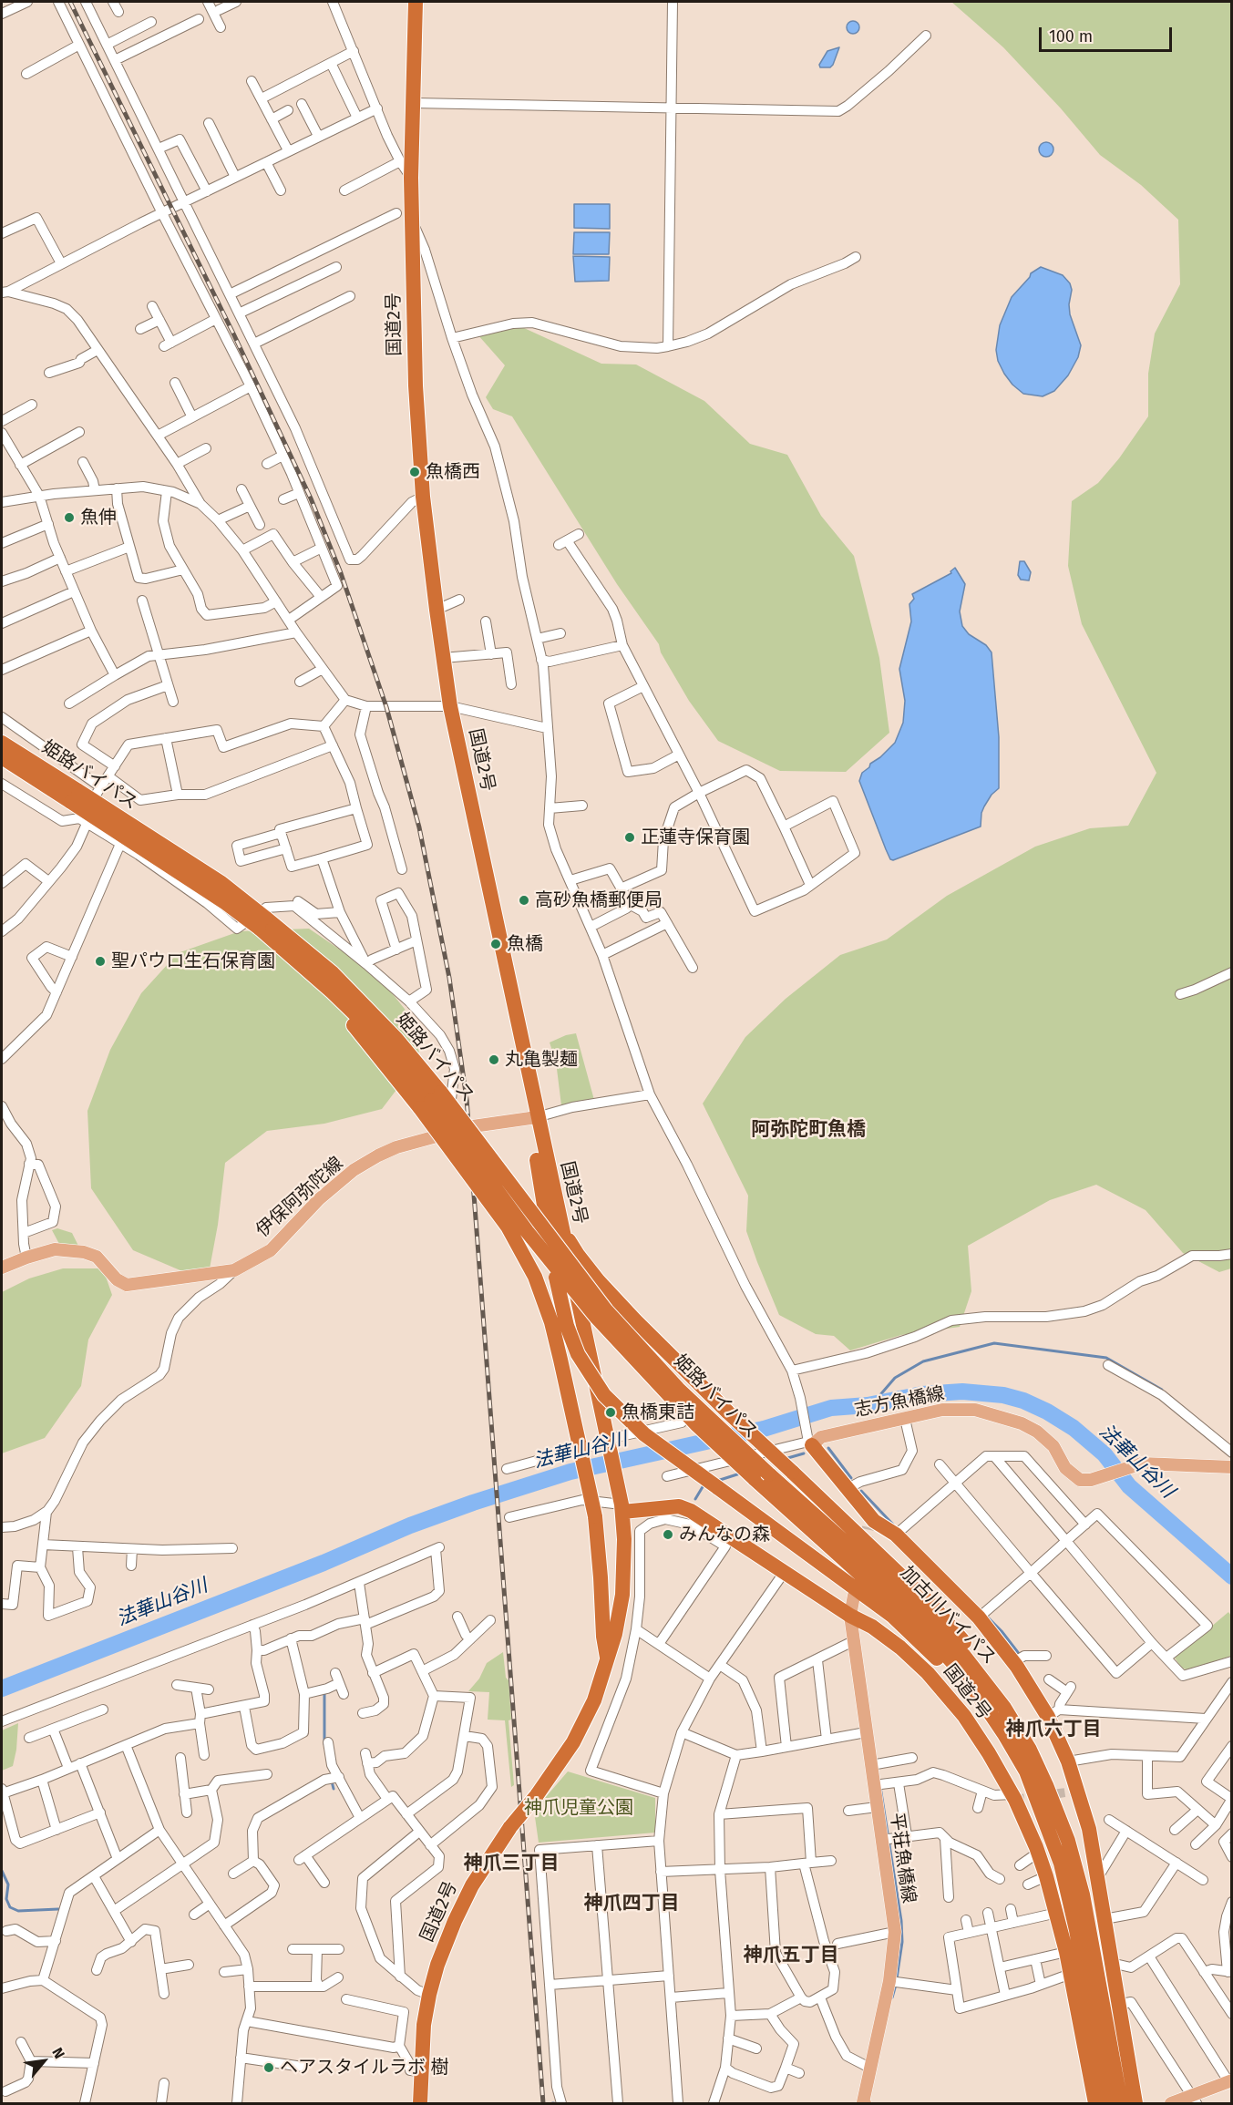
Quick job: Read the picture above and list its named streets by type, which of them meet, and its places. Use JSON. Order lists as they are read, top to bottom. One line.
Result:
{"streets":{"highway":["国道2号","姫路バイパス","加古川バイパス"],"main road":["伊保阿弥陀線","志方魚橋線","平荘魚橋線"]},"crossings":[["国道2号","伊保阿弥陀線"],["国道2号","平荘魚橋線"],["姫路バイパス","加古川バイパス"]],"districts":["阿弥陀町魚橋","神爪六丁目","神爪三丁目","神爪四丁目","神爪五丁目"],"water":["法華山谷川"],"parks":["神爪児童公園"],"places":["魚橋西","魚伸","正蓮寺保育園","高砂魚橋郵便局","魚橋","聖パウロ生石保育園","丸亀製麺","魚橋東詰","みんなの森","ヘアスタイルラボ 樹"],"scale_bar":"100 m","north":"top right"}
